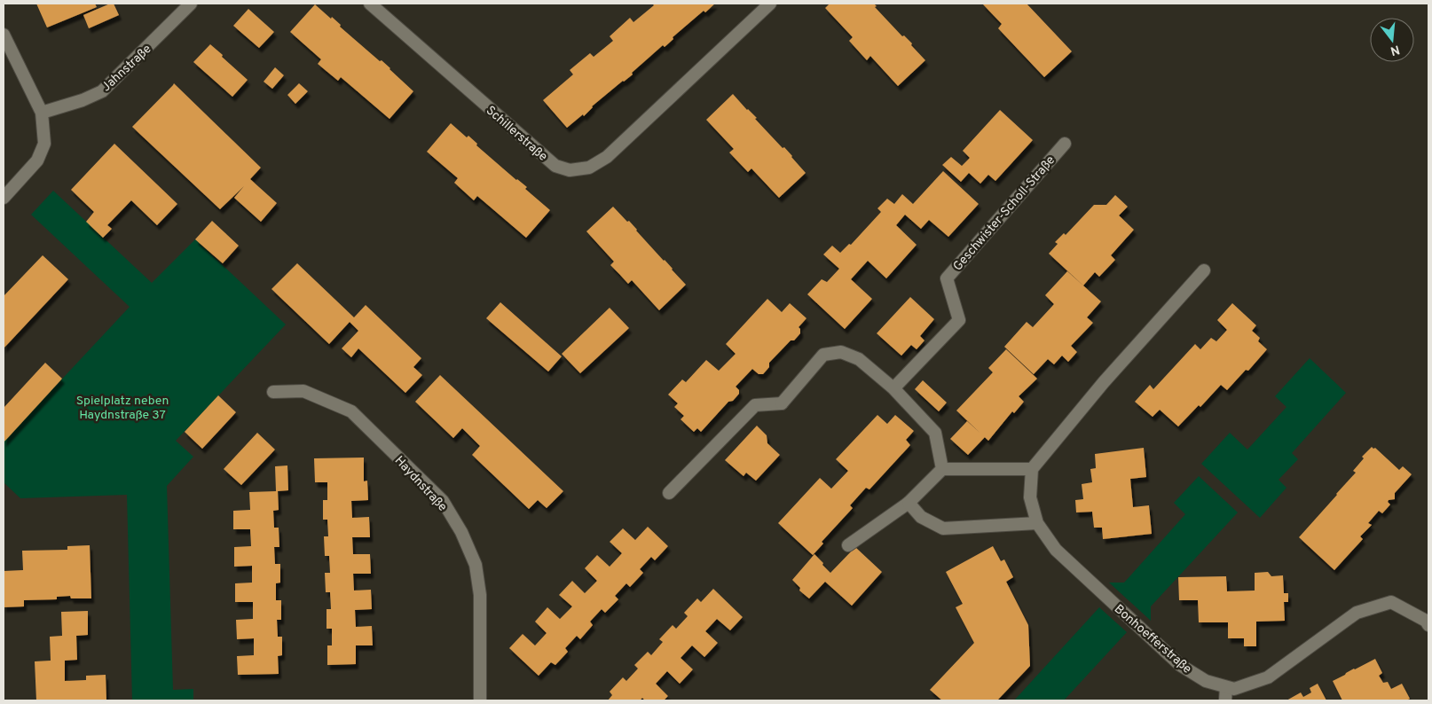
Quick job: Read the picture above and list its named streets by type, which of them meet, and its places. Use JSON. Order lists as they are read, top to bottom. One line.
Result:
{"streets":{"street":["Jahnstraße","Schillerstraße","Geschwister-Scholl-Straße","Haydnstraße","Bonhoefferstraße"]},"parks":["Spielplatz neben Haydnstraße 37"],"north":"bottom"}
